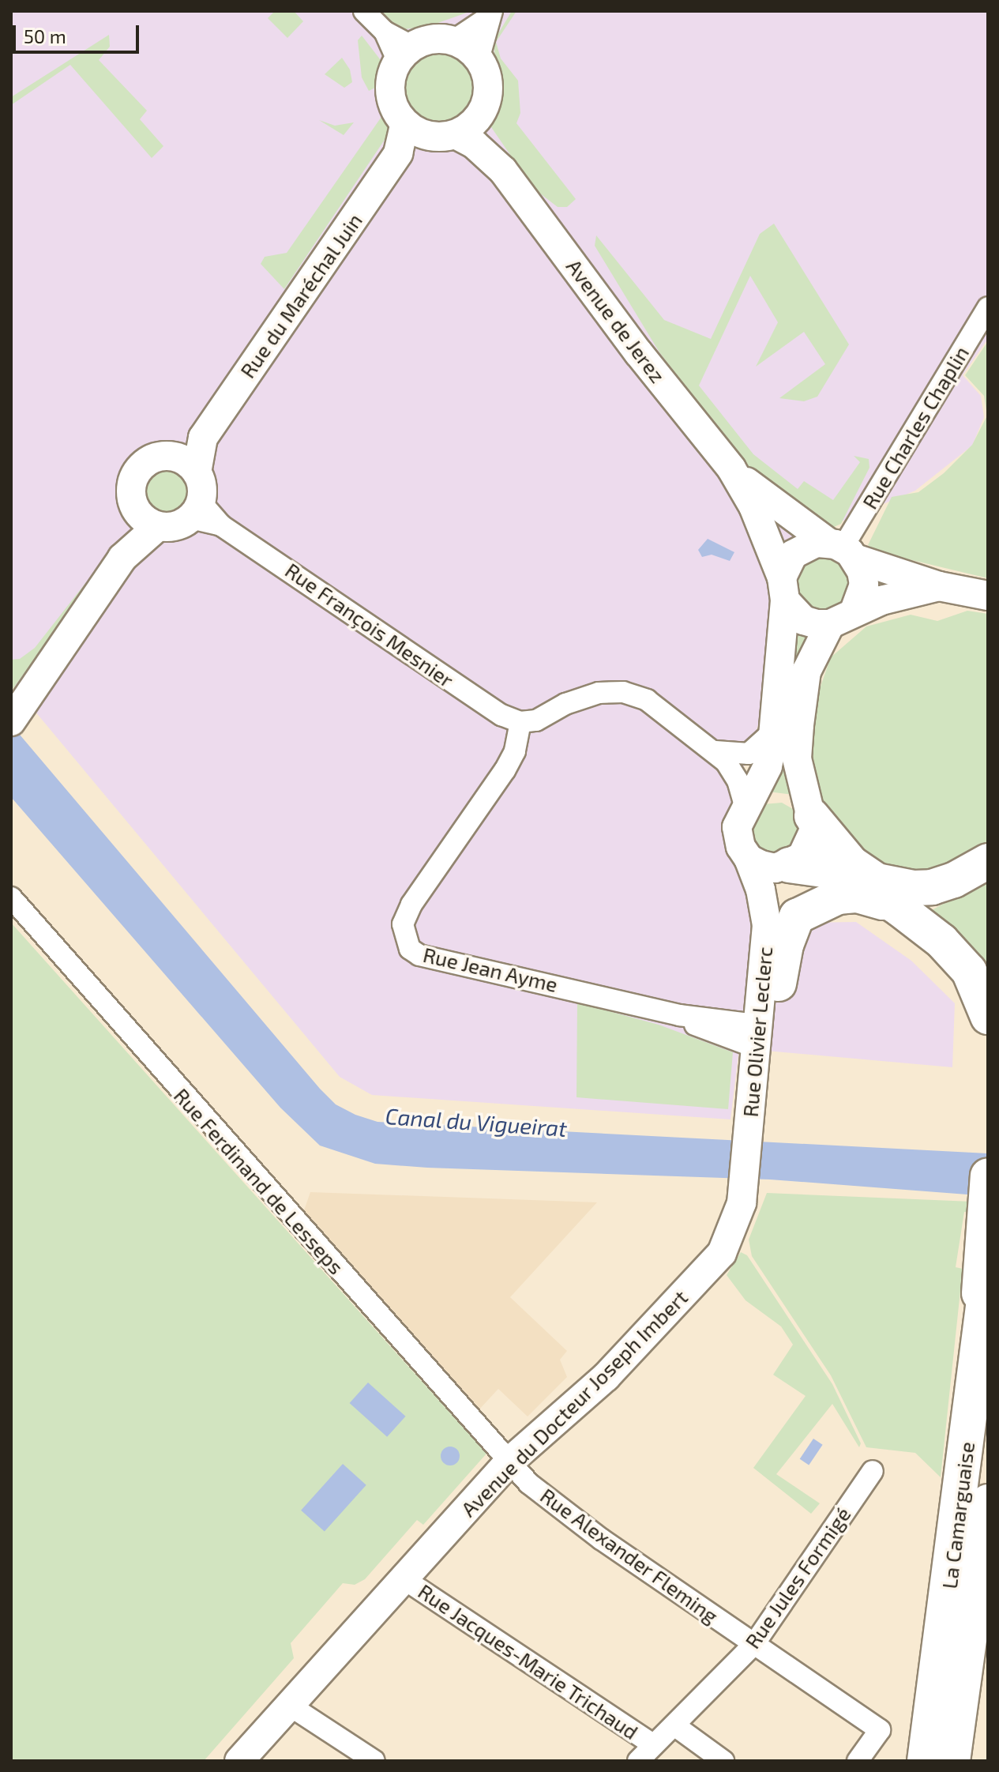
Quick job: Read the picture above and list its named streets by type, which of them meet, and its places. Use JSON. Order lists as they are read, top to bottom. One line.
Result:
{"streets":{"highway":["La Camarguaise"],"main road":["Rue du Maréchal Juin","Avenue de Jerez","Rue Olivier Leclerc","Avenue du Docteur Joseph Imbert"],"street":["Rue Charles Chaplin","Rue François Mesnier","Rue Jean Ayme","Rue Ferdinand de Lesseps","Rue Alexander Fleming","Rue Jules Formigé","Rue Jacques-Marie Trichaud"]},"crossings":[["Rue du Maréchal Juin","Avenue de Jerez"],["Rue du Maréchal Juin","Rue François Mesnier"],["Avenue de Jerez","Rue Charles Chaplin"],["Avenue de Jerez","Rue Olivier Leclerc"],["Rue Charles Chaplin","Rue Olivier Leclerc"],["Rue François Mesnier","Rue Jean Ayme"],["Rue Jean Ayme","Rue Olivier Leclerc"],["Rue Olivier Leclerc","Avenue du Docteur Joseph Imbert"],["Rue Ferdinand de Lesseps","Avenue du Docteur Joseph Imbert"],["Rue Ferdinand de Lesseps","Rue Alexander Fleming"],["Avenue du Docteur Joseph Imbert","Rue Alexander Fleming"],["Avenue du Docteur Joseph Imbert","Rue Jacques-Marie Trichaud"],["Rue Alexander Fleming","Rue Jules Formigé"],["Rue Jules Formigé","Rue Jacques-Marie Trichaud"]],"water":["Canal du Vigueirat"],"scale_bar":"50 m"}
